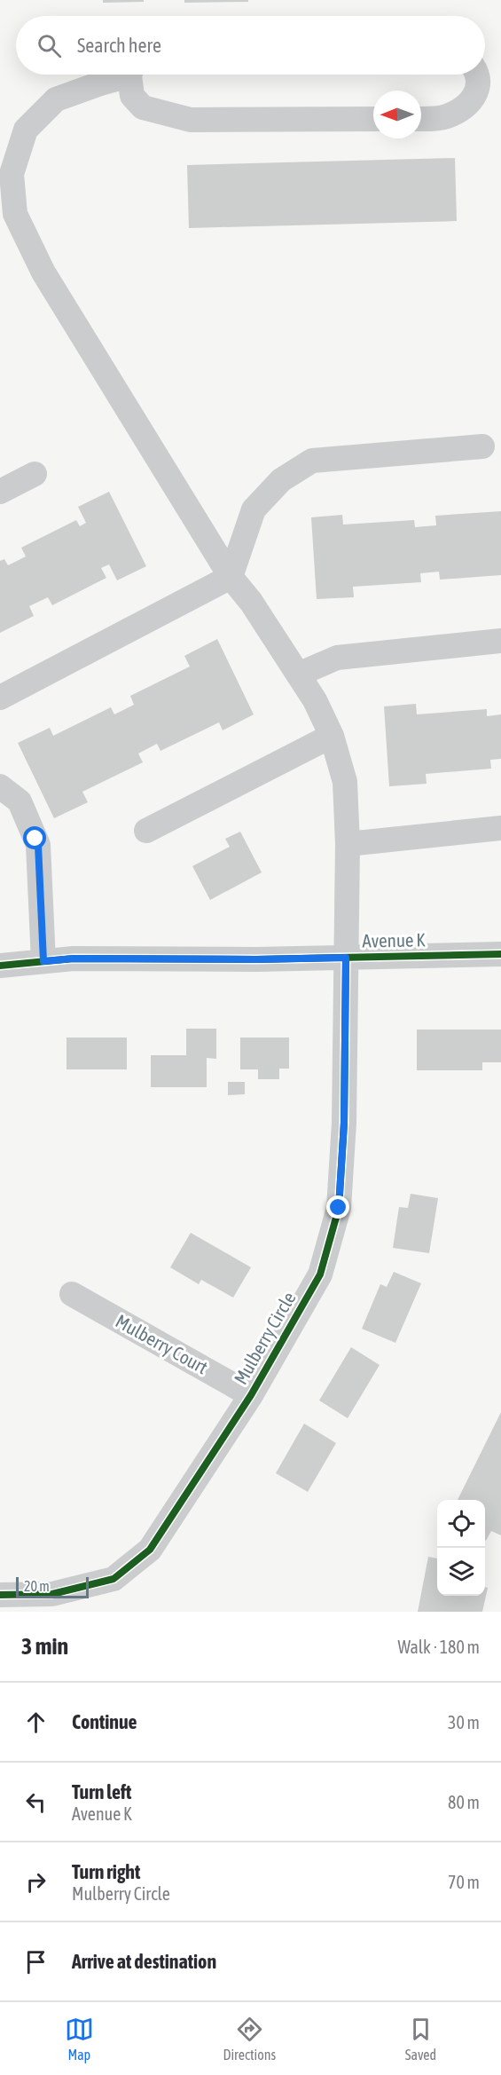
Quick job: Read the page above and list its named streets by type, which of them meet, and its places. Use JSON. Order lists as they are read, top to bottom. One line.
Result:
{"streets":{"street":["Avenue K","Mulberry Circle","Mulberry Court"]},"crossings":[["Avenue K","Mulberry Circle"],["Mulberry Circle","Mulberry Court"]],"scale_bar":"20 m","north":"left","page":{"search":"Search here","scale":"20 m","heading":["3 min","Walk · 180 m"],"list":[["Continue","30 m"],["Turn left","Avenue K","80 m"],["Turn right","Mulberry Circle","70 m"],"Arrive at destination"],"nav":["Map","Directions","Saved"]}}
